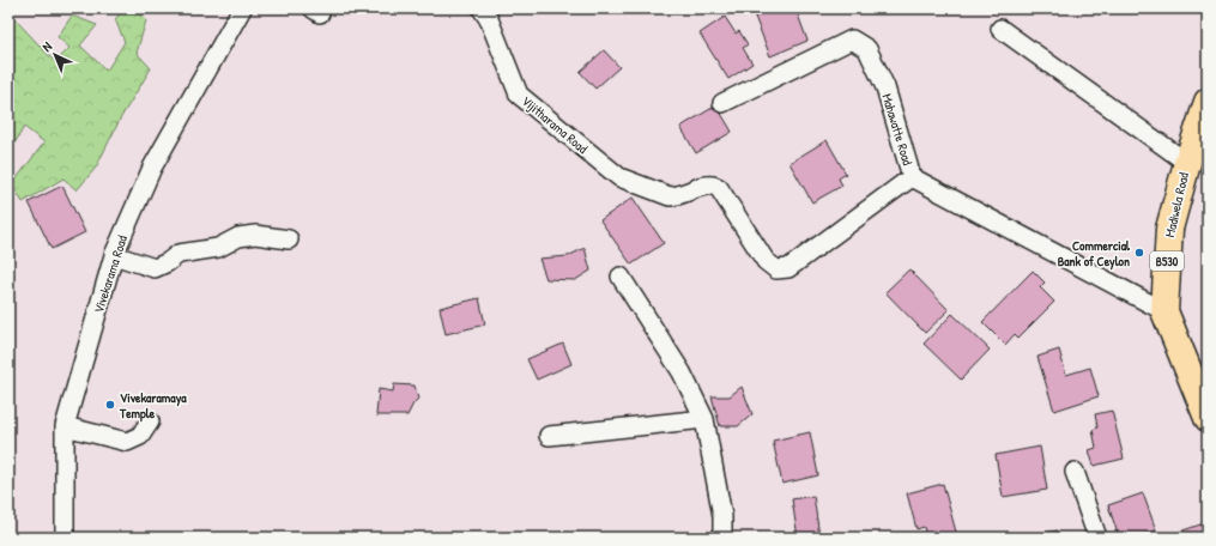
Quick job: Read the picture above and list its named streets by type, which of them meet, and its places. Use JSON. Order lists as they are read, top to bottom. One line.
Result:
{"streets":{"main road":["Madiwela Road","B530"],"street":["Vijitharama Road","Mahawatte Road","Vivekarama Road"]},"crossings":[["Vijitharama Road","Mahawatte Road"],["Mahawatte Road","Madiwela Road"]],"places":["Commercial Bank of Ceylon","Vivekaramaya Temple"],"north":"top left"}
